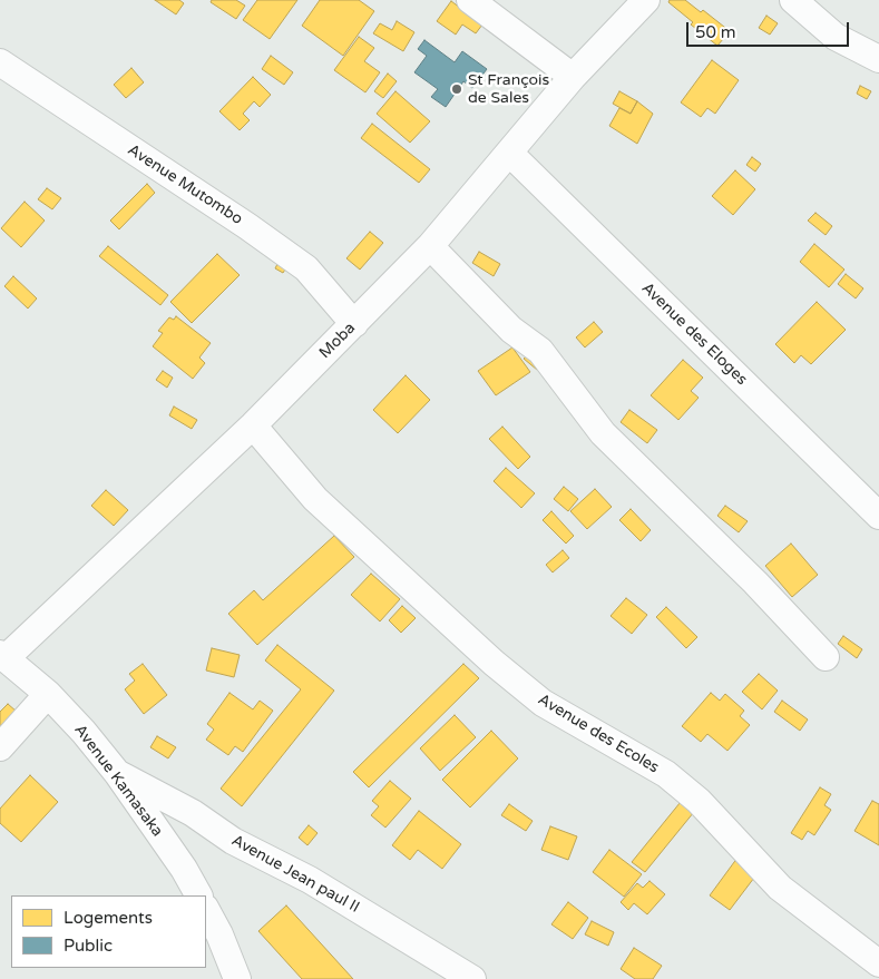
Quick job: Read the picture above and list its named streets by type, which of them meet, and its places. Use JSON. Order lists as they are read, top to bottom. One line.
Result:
{"streets":{"street":["Avenue Mutombo","Avenue des Eloges","Moba","Avenue des Ecoles","Avenue Kamasaka","Avenue Jean paul II"]},"crossings":[["Avenue Mutombo","Moba"],["Avenue des Eloges","Moba"],["Moba","Avenue des Ecoles"],["Moba","Avenue Kamasaka"],["Avenue Kamasaka","Avenue Jean paul II"]],"places":["St François de Sales"],"legend":["Logements","Public"],"scale_bar":"50 m"}
